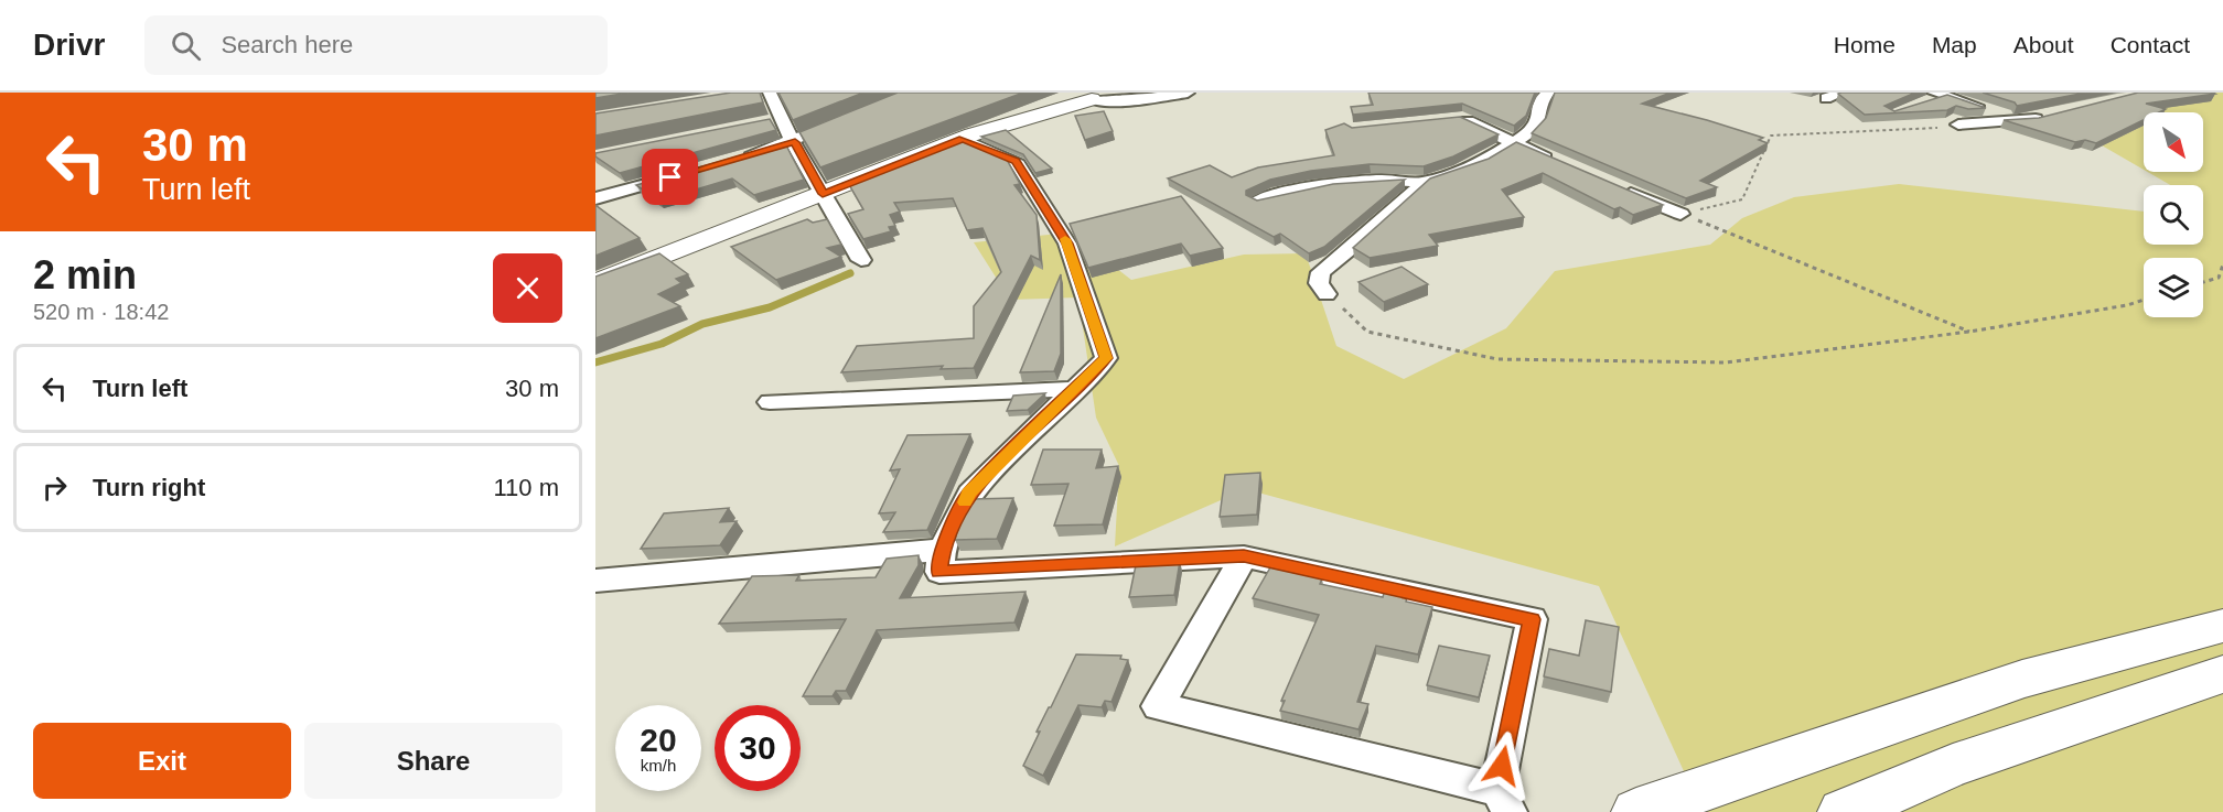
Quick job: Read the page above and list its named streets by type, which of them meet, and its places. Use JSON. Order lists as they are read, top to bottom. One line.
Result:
{"north":"bottom right","page":{"header":"Drivr","search":"Search here","nav":["Home","Map","About","Contact"],"turn":["30 m","Turn left"],"heading":["2 min","520 m · 18:42"],"list":[{"name":"Turn left","value":"30 m"},{"name":"Turn right","value":"110 m"}],"speed":"20 km/h","limit":"30","buttons":["Exit","Share"]}}
